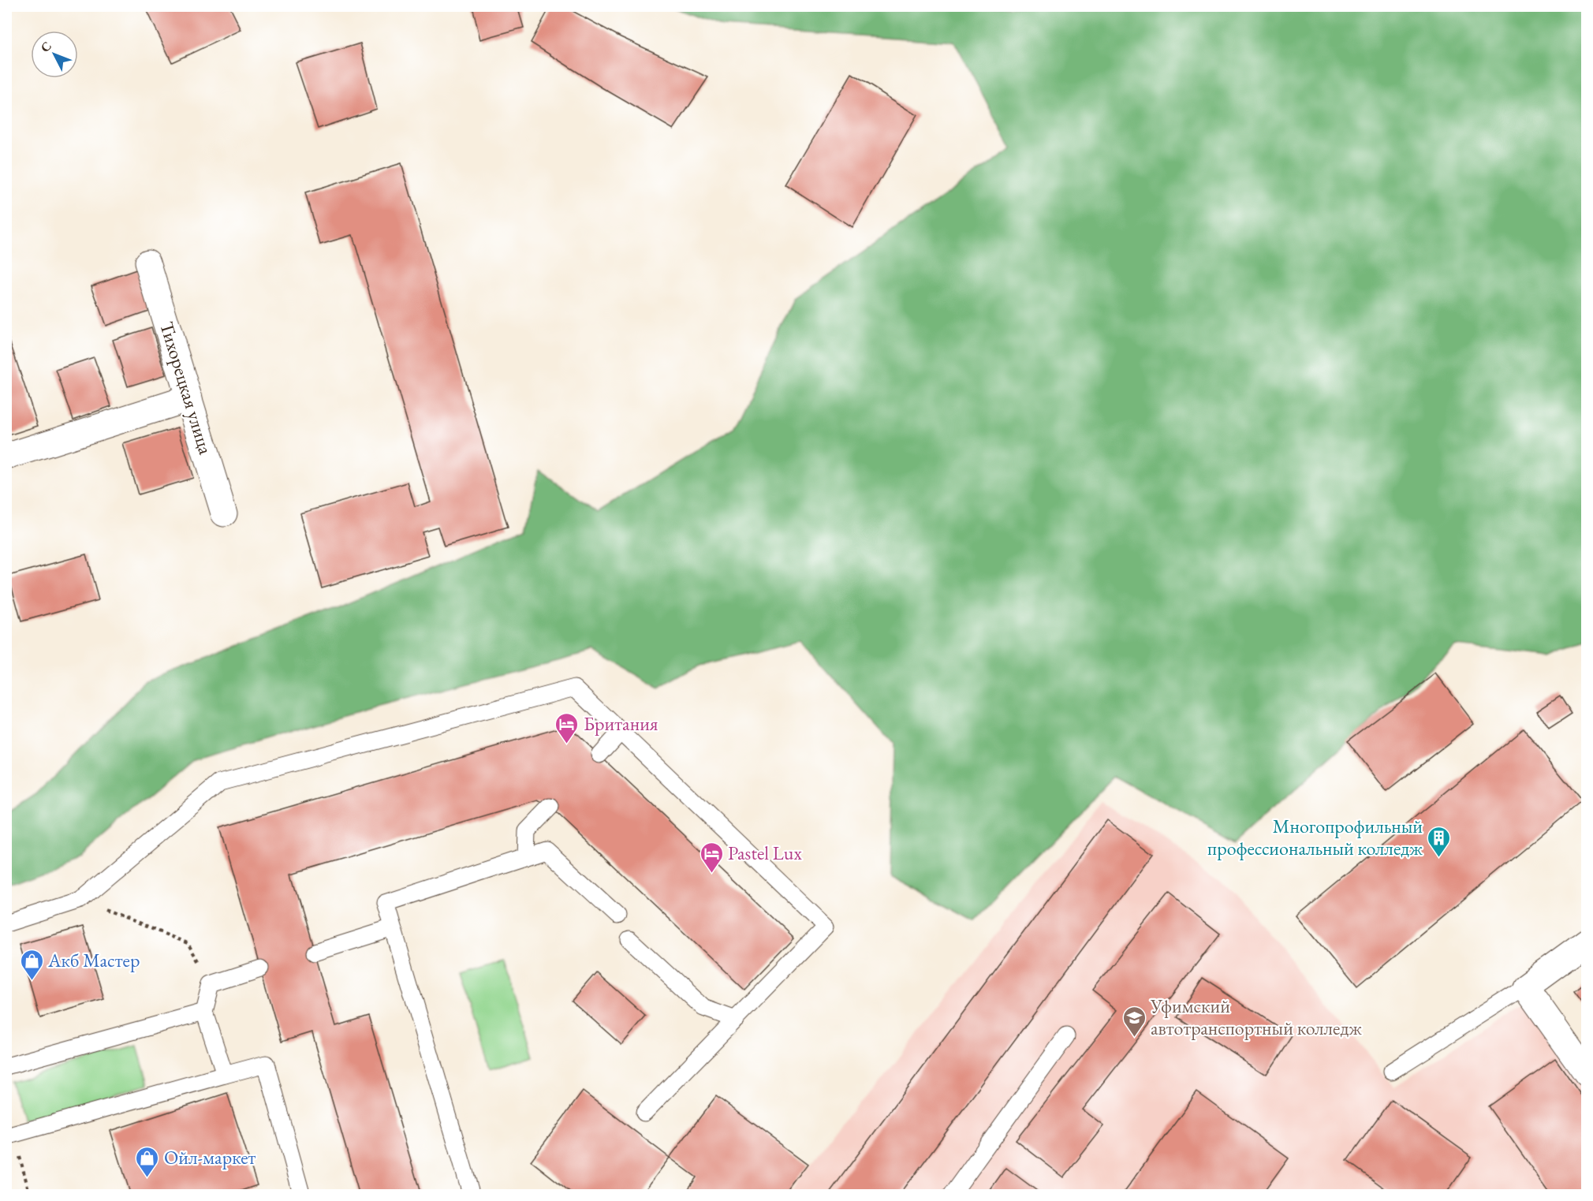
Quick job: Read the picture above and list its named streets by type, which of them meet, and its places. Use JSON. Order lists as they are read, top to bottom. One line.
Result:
{"streets":{"street":["Тихорецкая улица"]},"places":{"hotel":["Британия","Pastel Lux"],"building":["Многопрофильный профессиональный колледж"],"shop":["Акб Мастер","Ойл-маркет"],"school or university":["Уфимский автотранспортный колледж"]},"north":"top left"}
